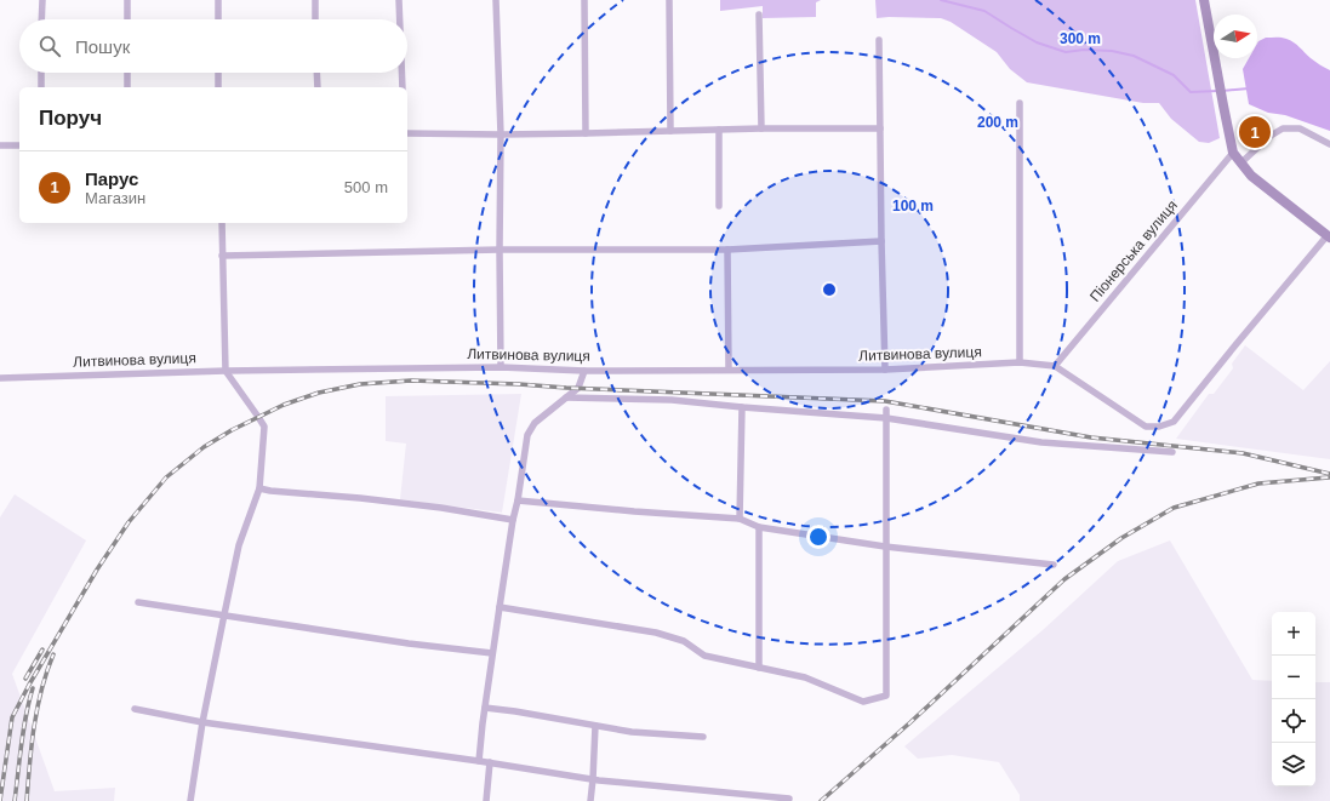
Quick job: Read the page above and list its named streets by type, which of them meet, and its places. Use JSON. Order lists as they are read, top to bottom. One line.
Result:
{"streets":{"street":["Піонерська вулиця","Литвинова вулиця"]},"crossings":[["Піонерська вулиця","Литвинова вулиця"]],"north":"right","page":{"search":"Пошук","heading":"Поруч","pins":"1","list":[{"mark":"1","name":"Парус","note":"Магазин","value":"500 m"}],"map_buttons":["+","−"]},"rings":["300 m","200 m","100 m"]}
